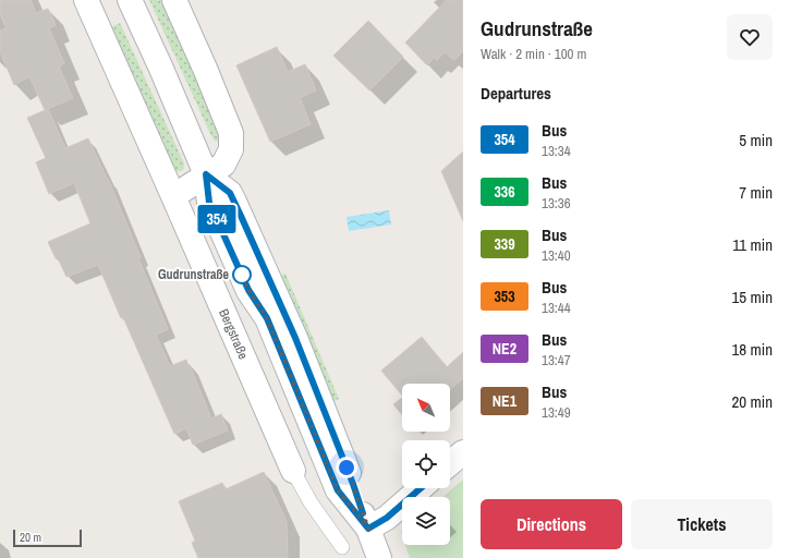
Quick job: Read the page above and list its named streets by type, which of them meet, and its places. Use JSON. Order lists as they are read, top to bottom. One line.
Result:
{"streets":{"street":["Bergstraße"]},"places":["Gudrunstraße"],"lines":["bus line 354"],"scale_bar":"20 m","north":"top left","page":{"on_map":"354","heading":[["Gudrunstraße","Walk · 2 min · 100 m"],"Departures"],"list":[{"mark":"354","name":"Bus","note":"13:34","value":"5 min"},{"mark":"336","name":"Bus","note":"13:36","value":"7 min"},{"mark":"339","name":"Bus","note":"13:40","value":"11 min"},{"mark":"353","name":"Bus","note":"13:44","value":"15 min"},{"mark":"NE2","name":"Bus","note":"13:47","value":"18 min"},{"mark":"NE1","name":"Bus","note":"13:49","value":"20 min"}],"buttons":["Directions","Tickets"],"scale":"20 m"}}
